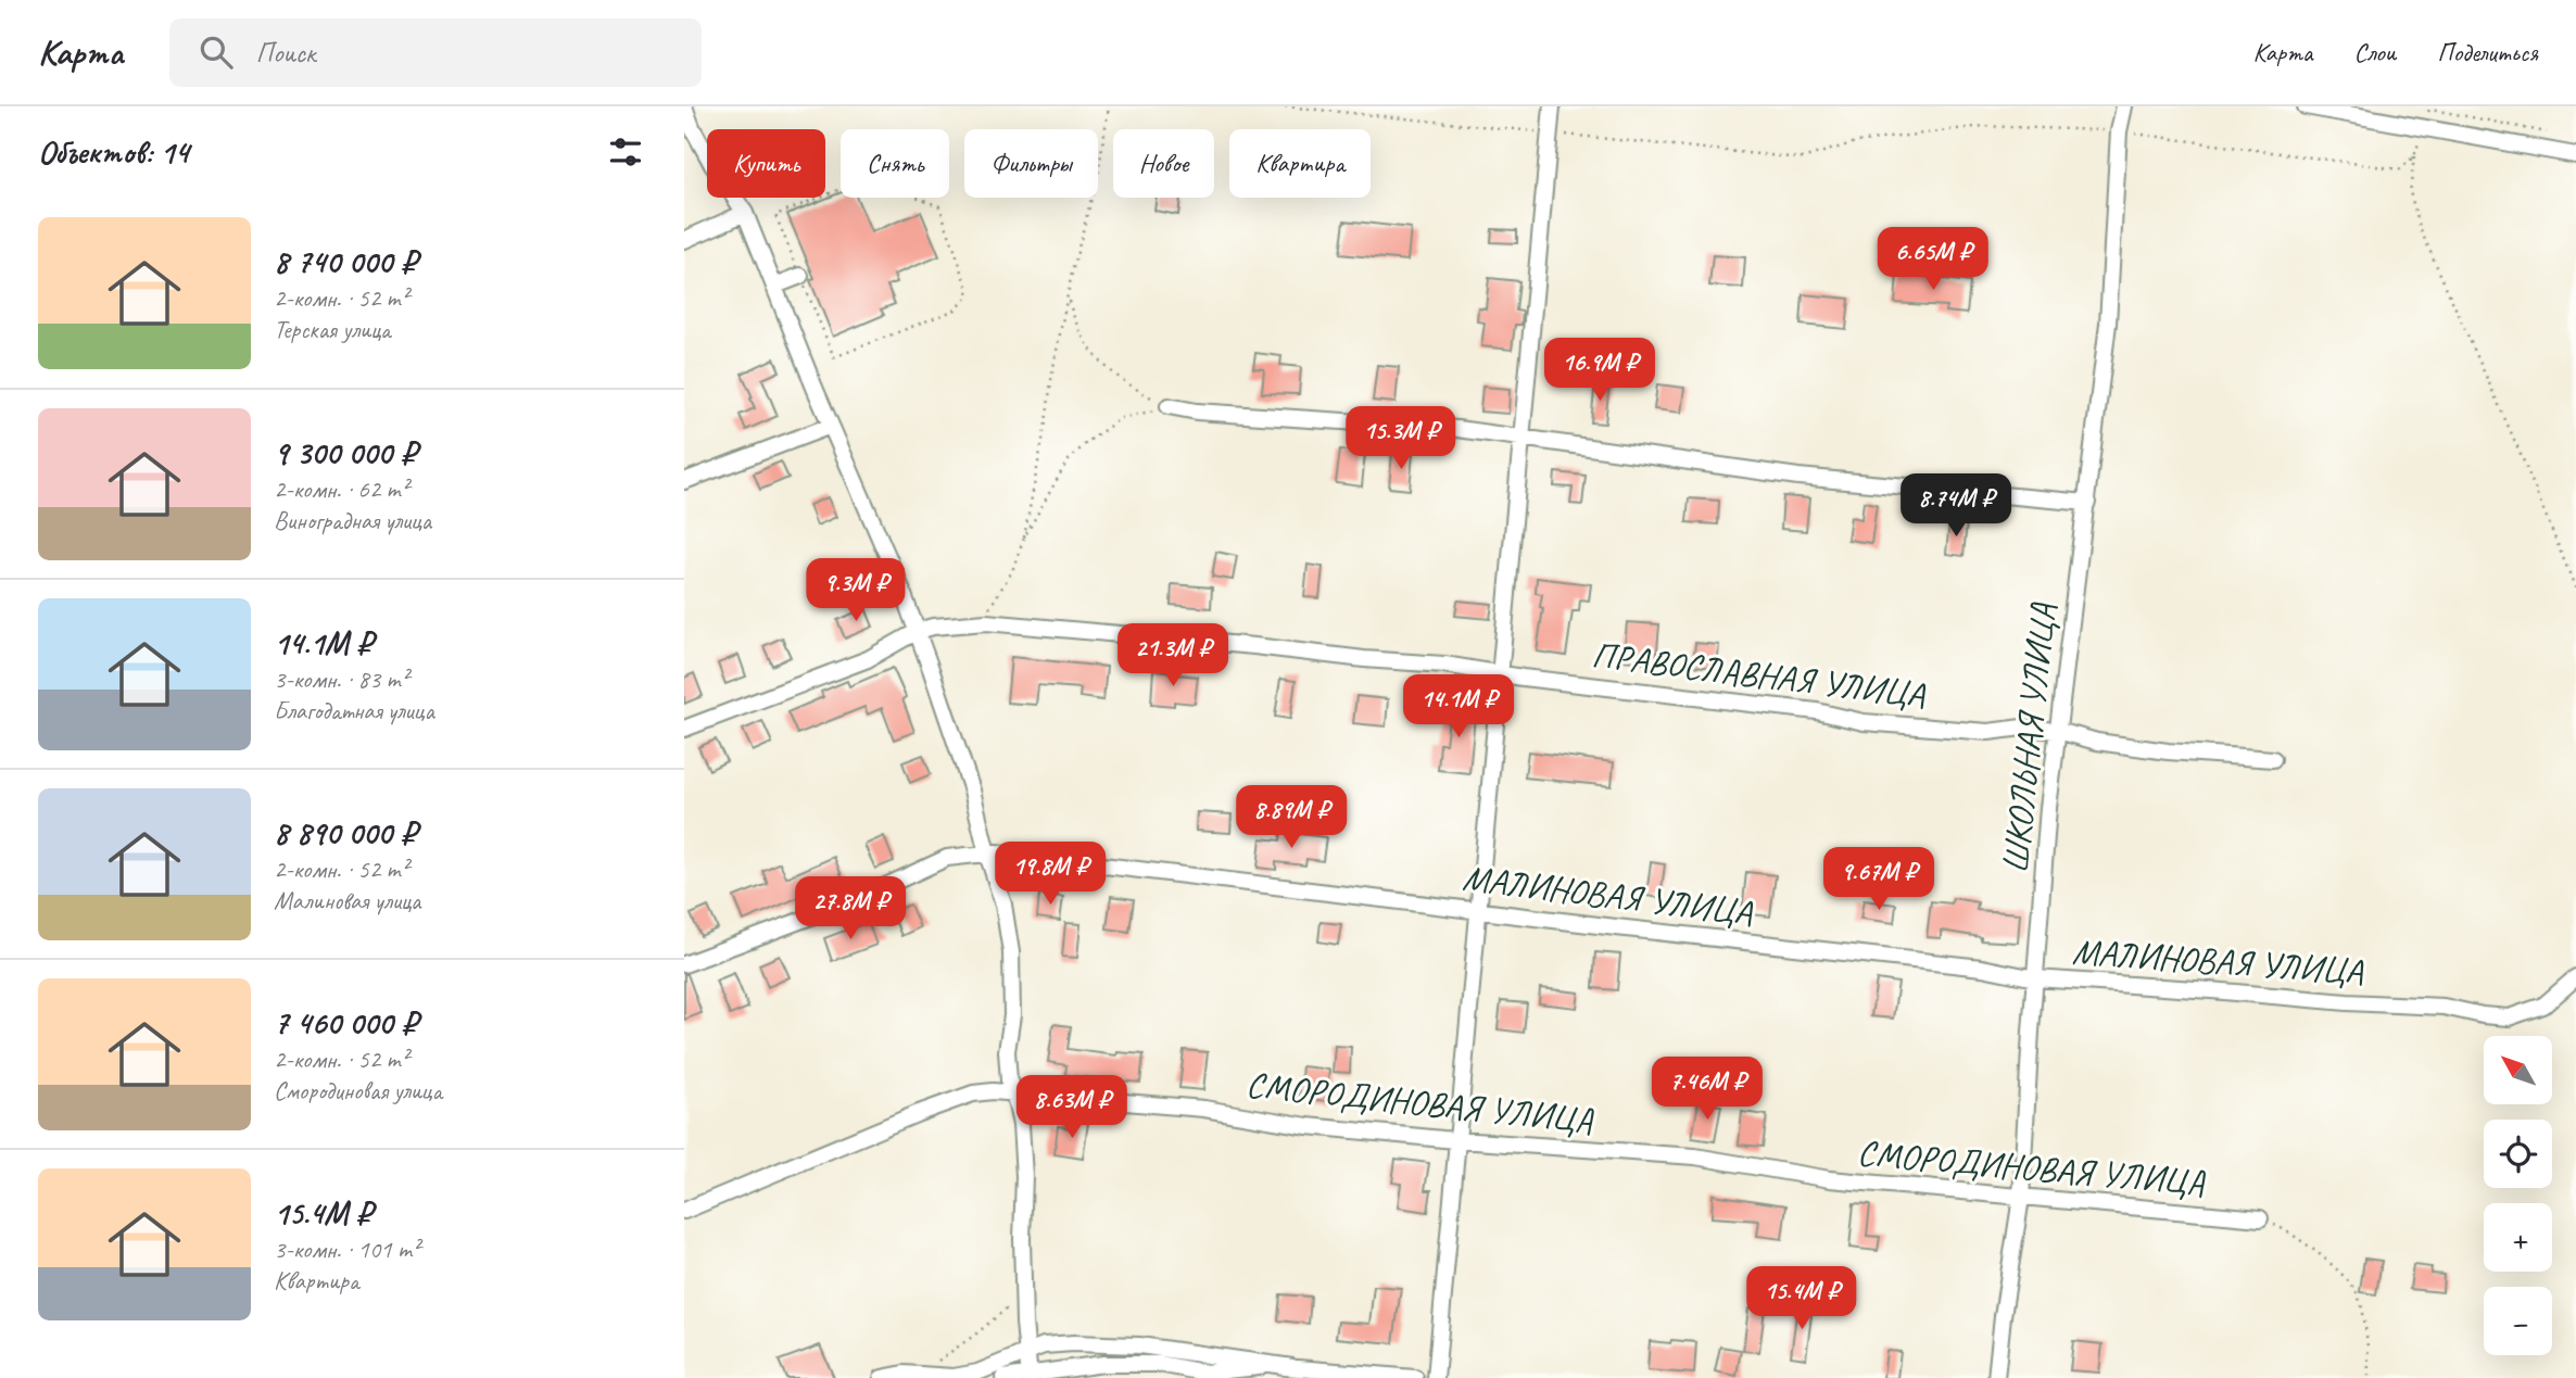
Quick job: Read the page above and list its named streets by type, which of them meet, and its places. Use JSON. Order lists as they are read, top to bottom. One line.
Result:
{"streets":{"street":["ПРАВОСЛАВНАЯ УЛИЦА","ШКОЛЬНАЯ УЛИЦА","МАЛИНОВАЯ УЛИЦА","СМОРОДИНОВАЯ УЛИЦА"]},"crossings":[["ПРАВОСЛАВНАЯ УЛИЦА","ШКОЛЬНАЯ УЛИЦА"],["ШКОЛЬНАЯ УЛИЦА","МАЛИНОВАЯ УЛИЦА"],["ШКОЛЬНАЯ УЛИЦА","СМОРОДИНОВАЯ УЛИЦА"]],"north":"top left","page":{"header":"Карта","search":"Поиск","nav":["Карта","Слои","Поделиться"],"heading":"Объектов: 14","chip":["Купить","Снять","Фильтры","Новое","Квартира"],"list":[{"name":"8 740 000 ₽","note":"2-комн. · 52 m² · Терская улица"},{"name":"9 300 000 ₽","note":"2-комн. · 62 m² · Виноградная улица"},{"name":"14.1M ₽","note":"3-комн. · 83 m² · Благодатная улица"},{"name":"8 890 000 ₽","note":"2-комн. · 52 m² · Малиновая улица"},{"name":"7 460 000 ₽","note":"2-комн. · 52 m² · Смородиновая улица"},{"name":"15.4M ₽","note":"3-комн. · 101 m² · Квартира"}],"price":["6.65M ₽","16.9M ₽","15.3M ₽","8.74M ₽","9.3M ₽","21.3M ₽","14.1M ₽","8.89M ₽","19.8M ₽","9.67M ₽","27.8M ₽","7.46M ₽","8.63M ₽","15.4M ₽"],"map_buttons":["+","−"]}}
